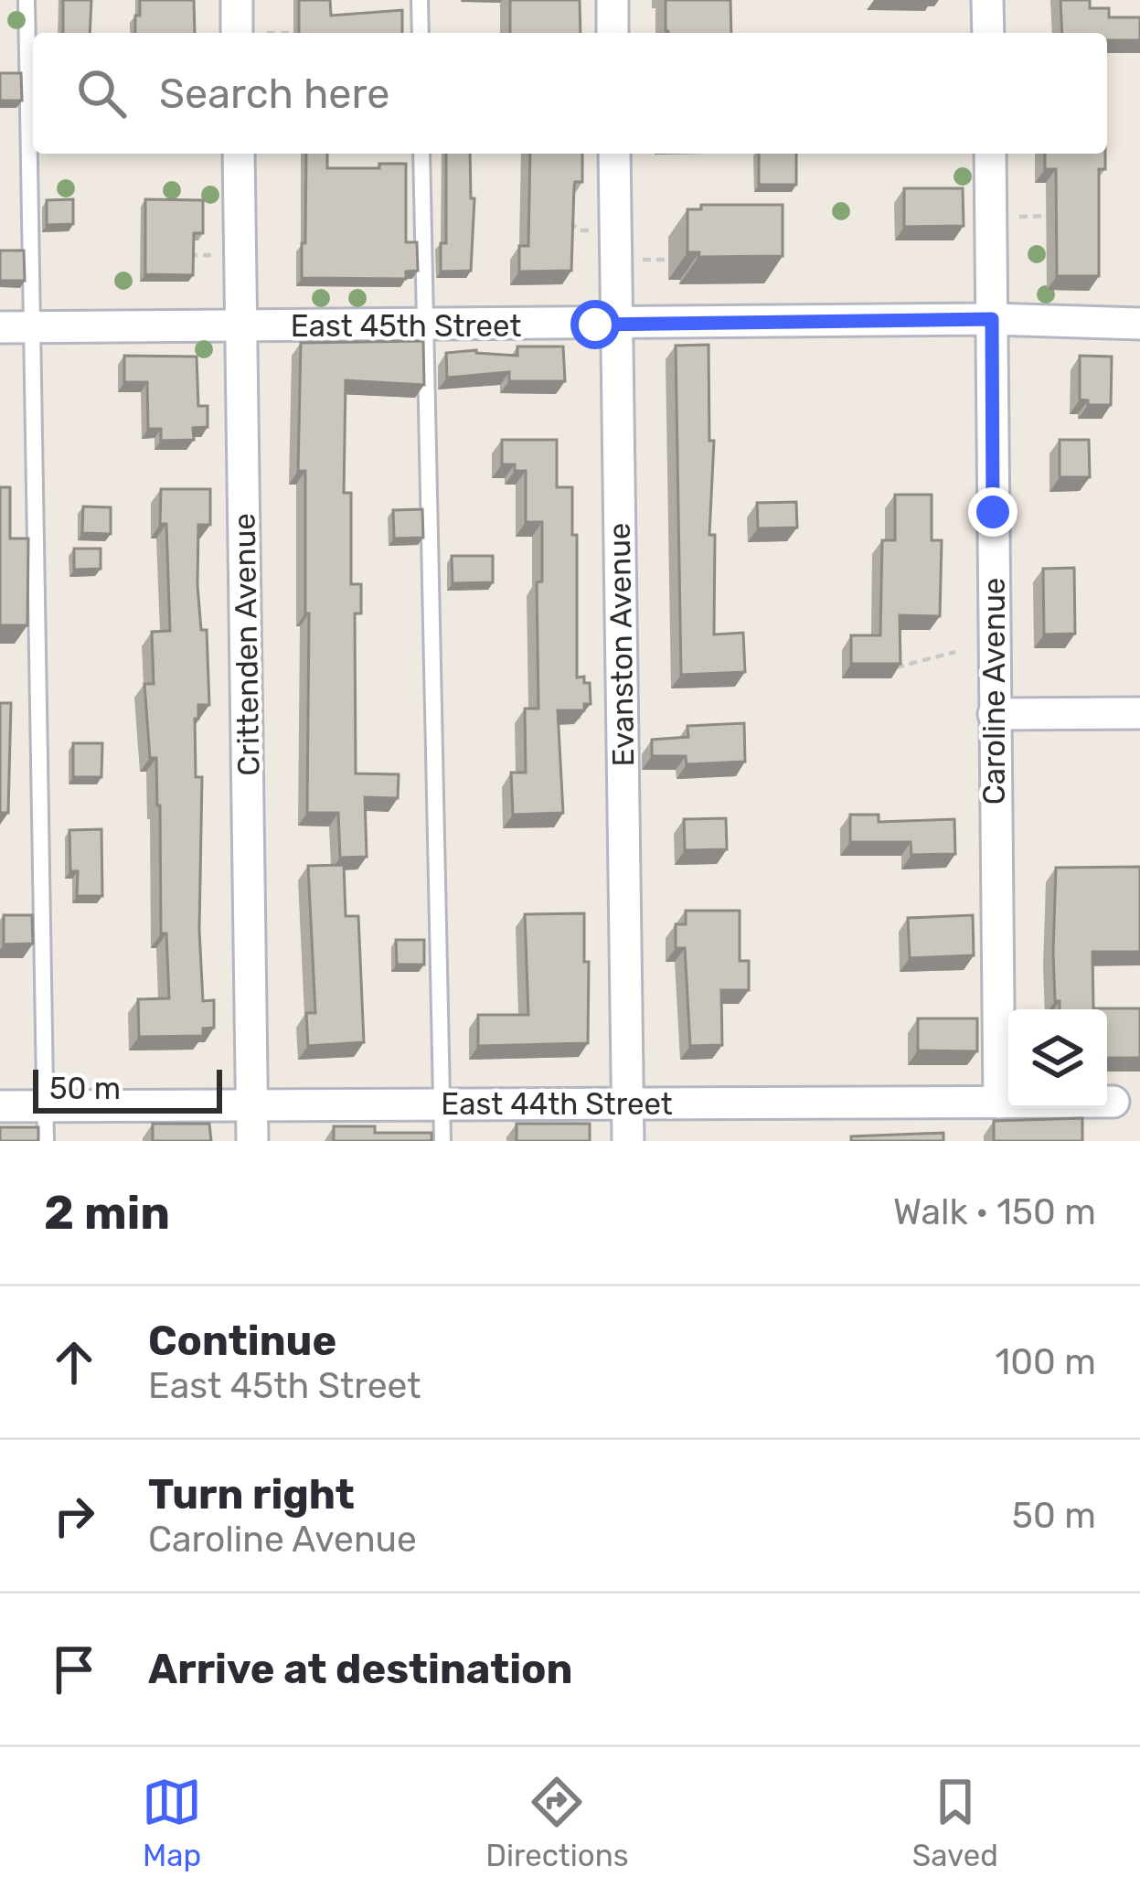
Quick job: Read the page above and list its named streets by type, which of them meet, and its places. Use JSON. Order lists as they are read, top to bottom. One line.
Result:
{"streets":{"street":["East 45th Street","Crittenden Avenue","Evanston Avenue","Caroline Avenue","East 44th Street"]},"crossings":[["East 45th Street","Crittenden Avenue"],["East 45th Street","Evanston Avenue"],["East 45th Street","Caroline Avenue"],["Crittenden Avenue","East 44th Street"],["Evanston Avenue","East 44th Street"],["Caroline Avenue","East 44th Street"]],"scale_bar":"50 m","page":{"search":"Search here","scale":"50 m","heading":["2 min","Walk · 150 m"],"list":[["Continue","East 45th Street","100 m"],["Turn right","Caroline Avenue","50 m"],"Arrive at destination"],"nav":["Map","Directions","Saved"]}}
